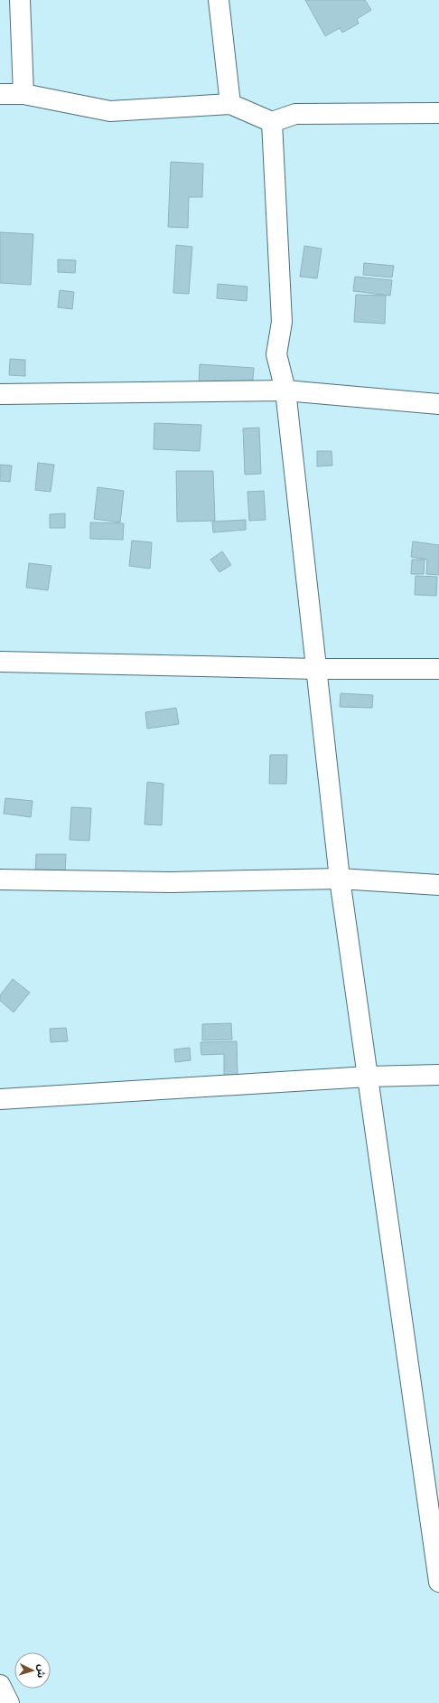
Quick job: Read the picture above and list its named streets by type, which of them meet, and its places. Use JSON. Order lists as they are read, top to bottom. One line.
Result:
{"north":"right"}
